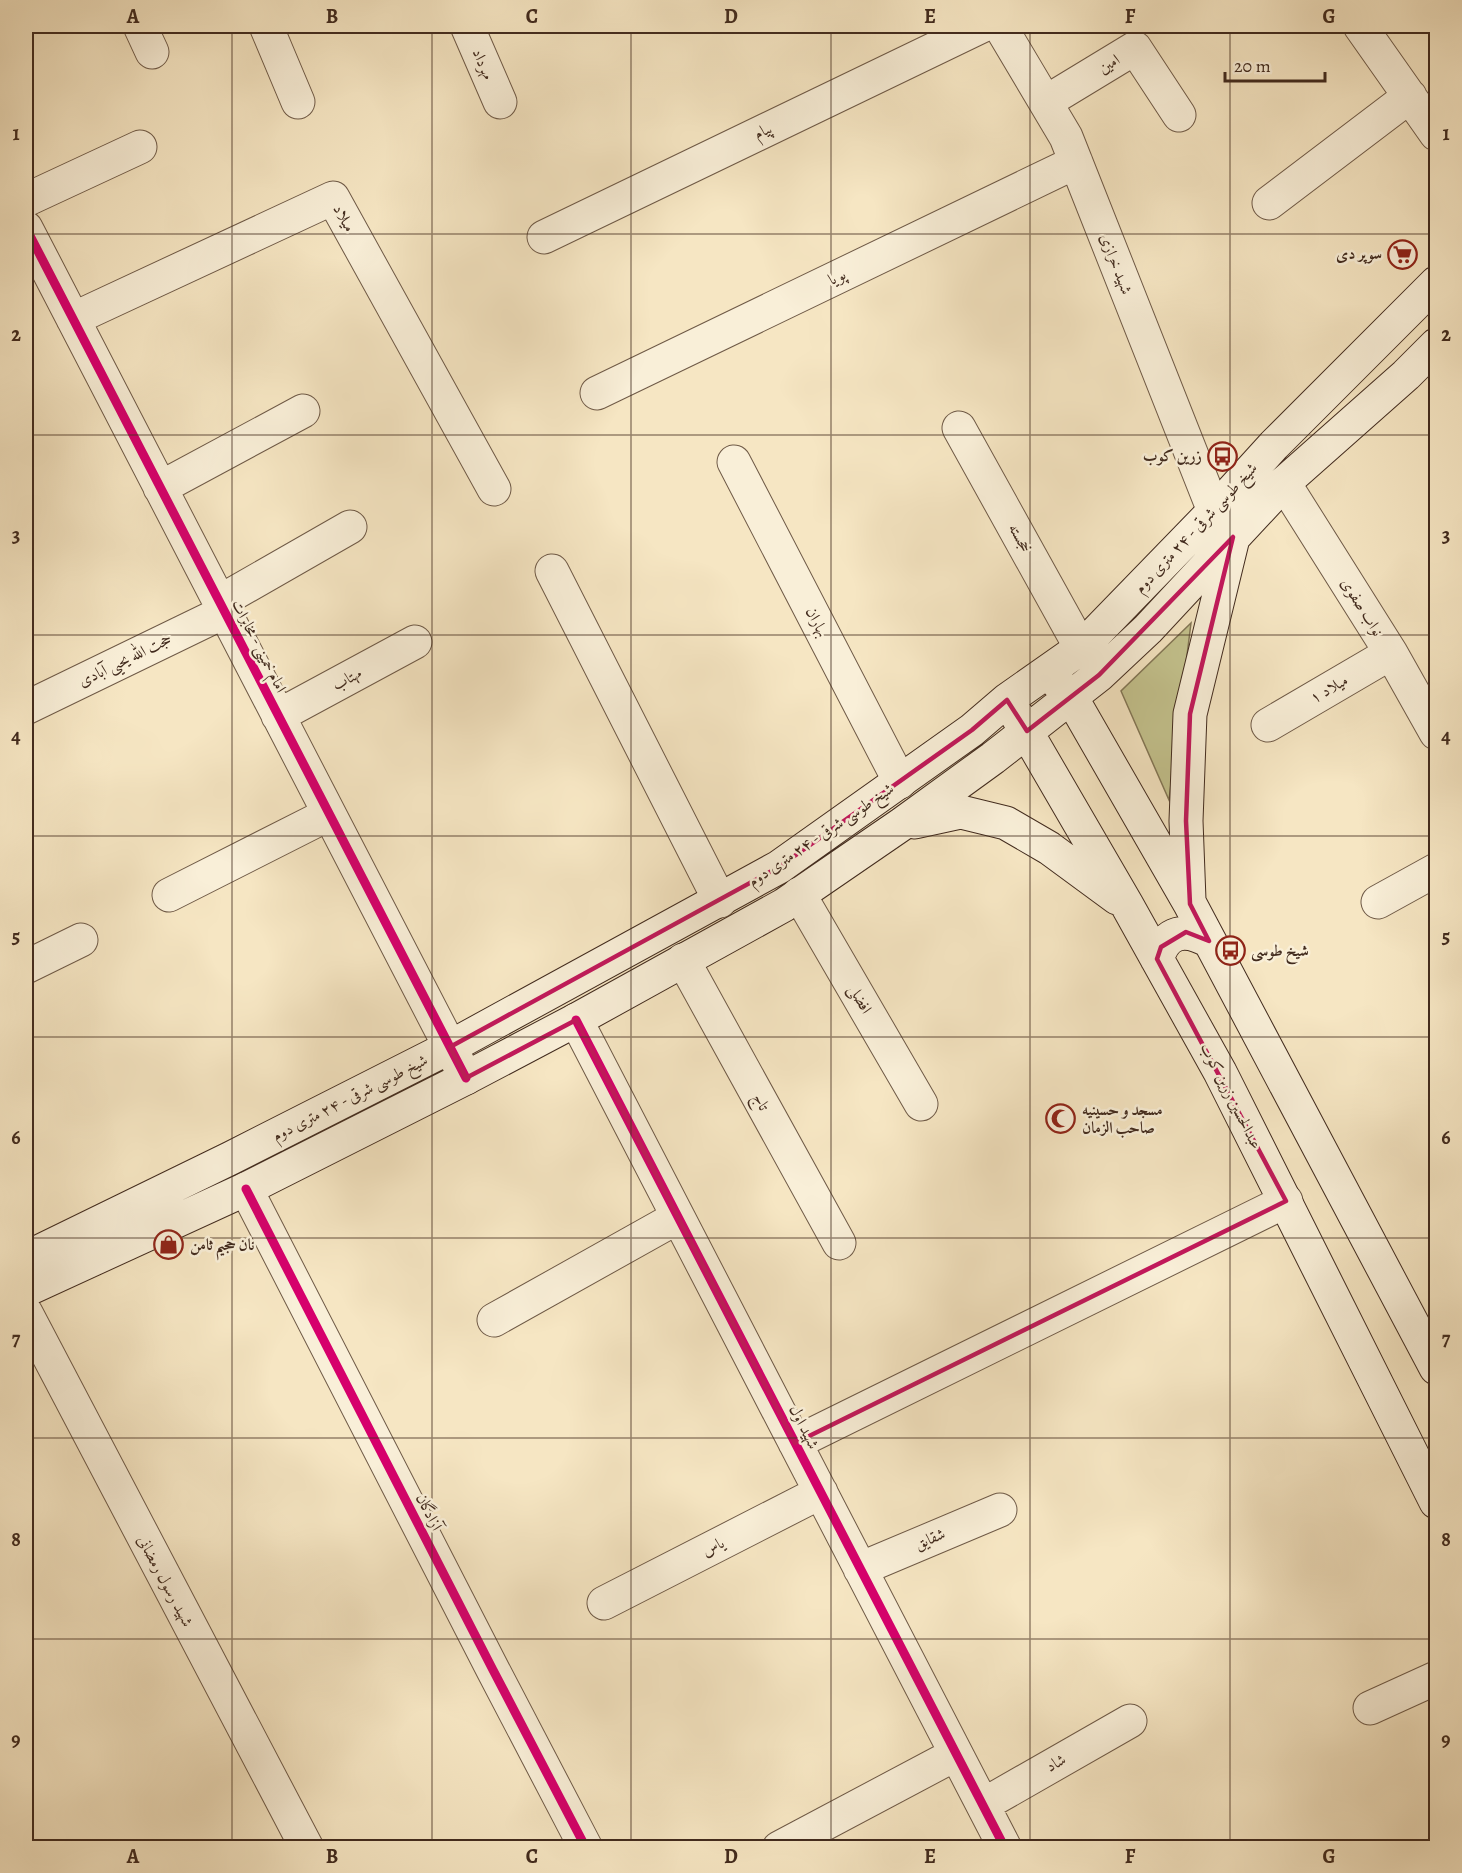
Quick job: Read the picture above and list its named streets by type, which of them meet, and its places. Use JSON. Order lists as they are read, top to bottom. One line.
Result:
{"streets":{"street":["مهرداد","امین","پیام","میلاد","شهید خرازی","پویا","شیخ طوسی شرقی - ۲۴ متری دوم","خجسته","نواب صفوی","بهاران","امام خمینی - مخابرات","حجت الله یحیی آبادی","مهتاب","میلاد ۱","افضلی","عبدالحسین زرین کوب","تاج","شهید اول","آزادگان","شقایق","یاس","شهید رسول رمضانی","شاد"]},"crossings":[["امین","شهید خرازی"],["میلاد","امام خمینی - مخابرات"],["شهید خرازی","پویا"],["شهید خرازی","شیخ طوسی شرقی - ۲۴ متری دوم"],["شیخ طوسی شرقی - ۲۴ متری دوم","خجسته"],["شیخ طوسی شرقی - ۲۴ متری دوم","نواب صفوی"],["شیخ طوسی شرقی - ۲۴ متری دوم","بهاران"],["شیخ طوسی شرقی - ۲۴ متری دوم","امام خمینی - مخابرات"],["شیخ طوسی شرقی - ۲۴ متری دوم","افضلی"],["شیخ طوسی شرقی - ۲۴ متری دوم","عبدالحسین زرین کوب"],["شیخ طوسی شرقی - ۲۴ متری دوم","تاج"],["شیخ طوسی شرقی - ۲۴ متری دوم","شهید اول"],["شیخ طوسی شرقی - ۲۴ متری دوم","آزادگان"],["نواب صفوی","میلاد ۱"],["امام خمینی - مخابرات","حجت الله یحیی آبادی"],["امام خمینی - مخابرات","مهتاب"],["شهید اول","شقایق"],["شهید اول","یاس"],["شهید اول","شاد"]],"places":{"supermarket":["سوپر دی"],"bus stop":["زرین کوب","شیخ طوسی"],"mosque":["مسجد و حسینیه صاحب الزمان"],"shop":["نان حجیم ثامن"]},"scale_bar":"20 m","grid":{"columns":["A","B","C","D","E","F","G"],"rows":["1","2","3","4","5","6","7","8","9"]}}
